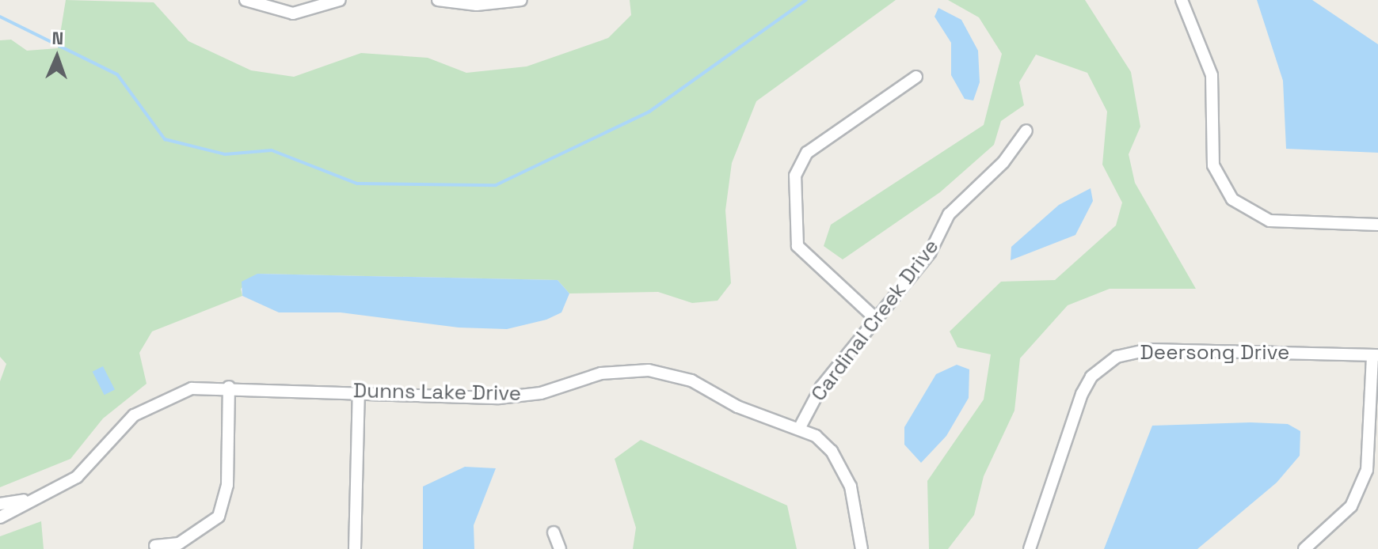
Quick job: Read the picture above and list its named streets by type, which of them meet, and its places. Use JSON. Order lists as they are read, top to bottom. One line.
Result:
{"streets":{"street":["Cardinal Creek Drive","Deersong Drive","Dunns Lake Drive"]},"crossings":[["Cardinal Creek Drive","Dunns Lake Drive"]],"north":"top"}
